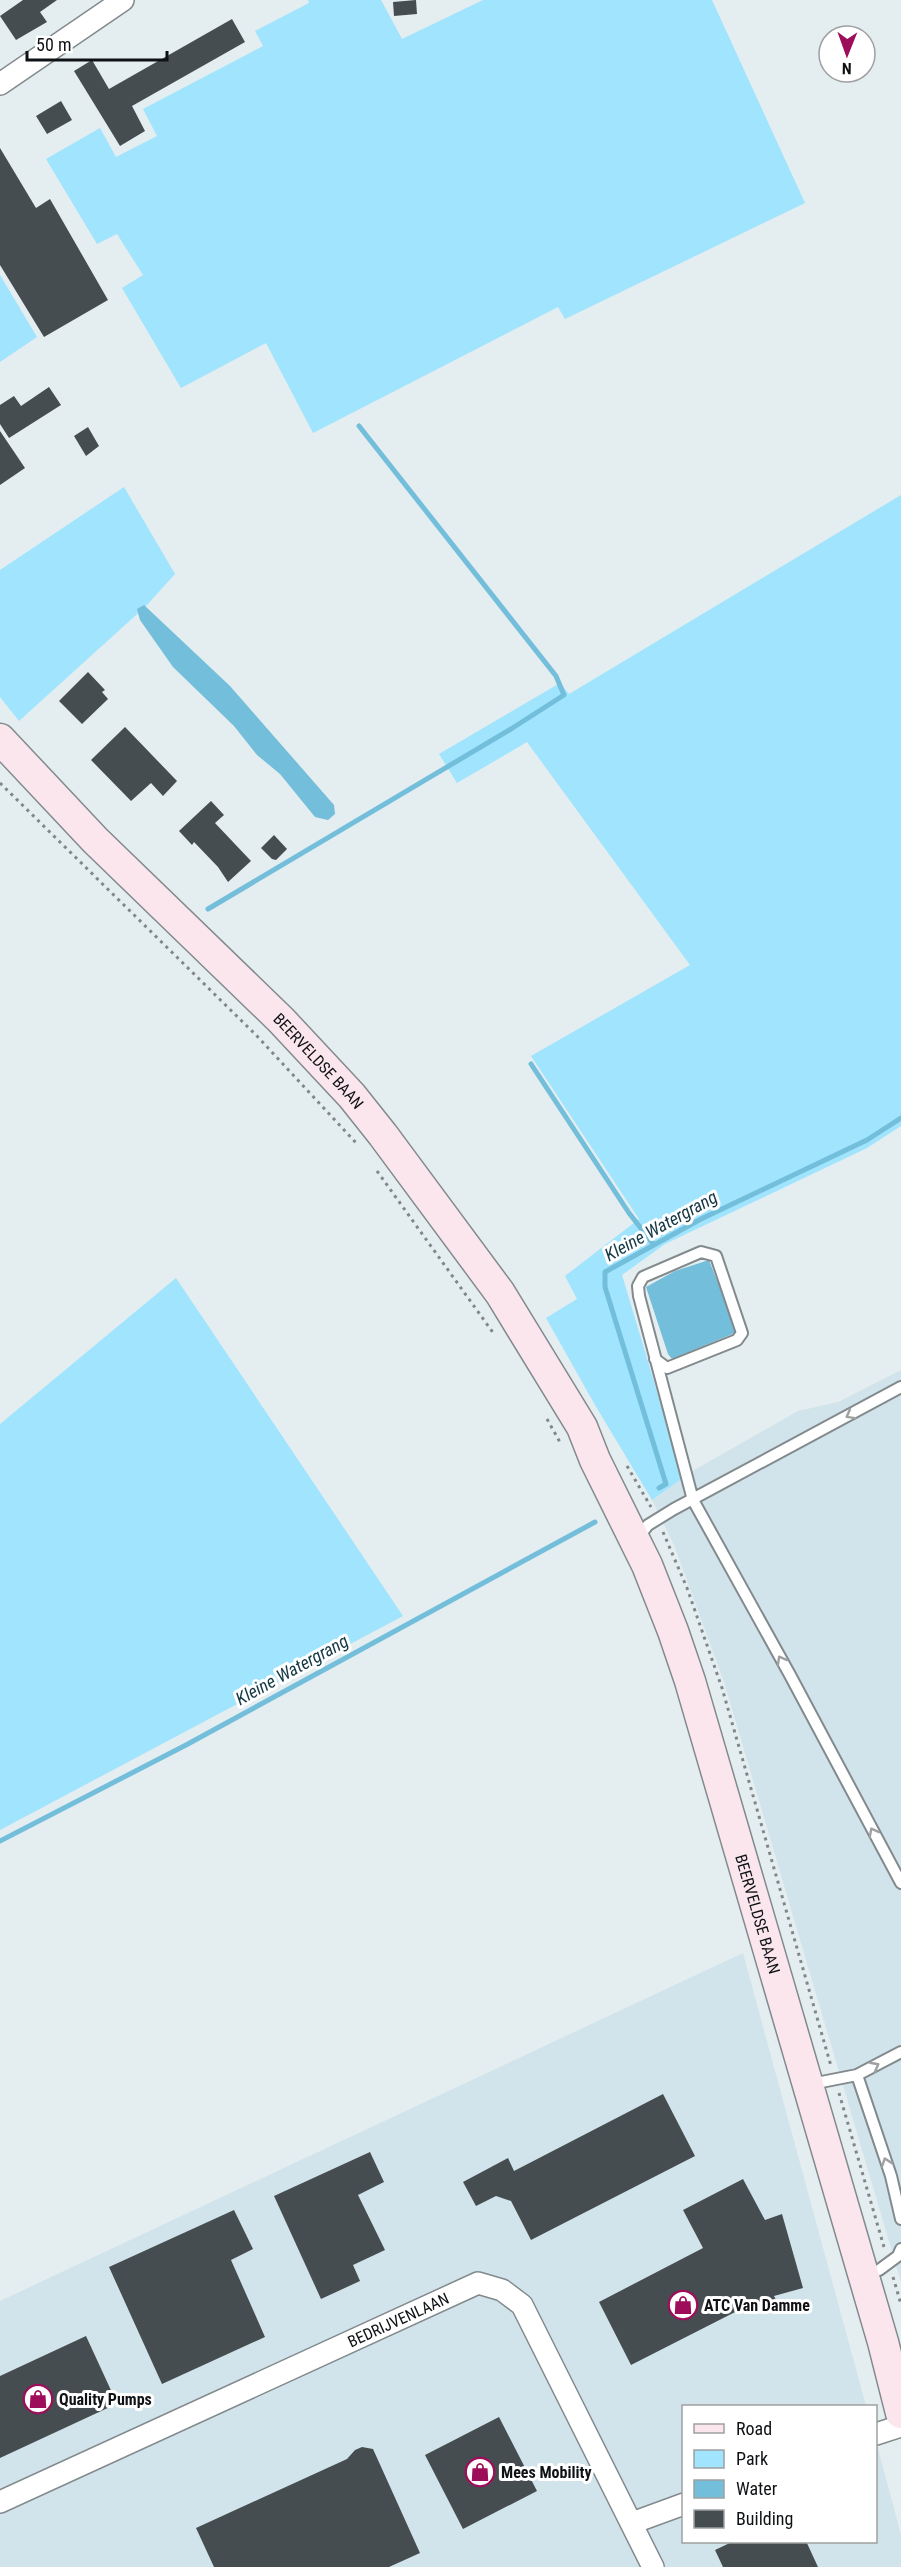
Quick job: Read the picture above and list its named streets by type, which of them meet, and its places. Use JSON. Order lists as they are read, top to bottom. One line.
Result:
{"streets":{"main road":["BEERVELDSE BAAN"],"street":["BEDRIJVENLAAN"]},"water":["Kleine Watergrang"],"places":{"shop":["ATC Van Damme","Quality Pumps","Mees Mobility"]},"legend":["Road","Park","Water","Building"],"scale_bar":"50 m","north":"bottom"}
